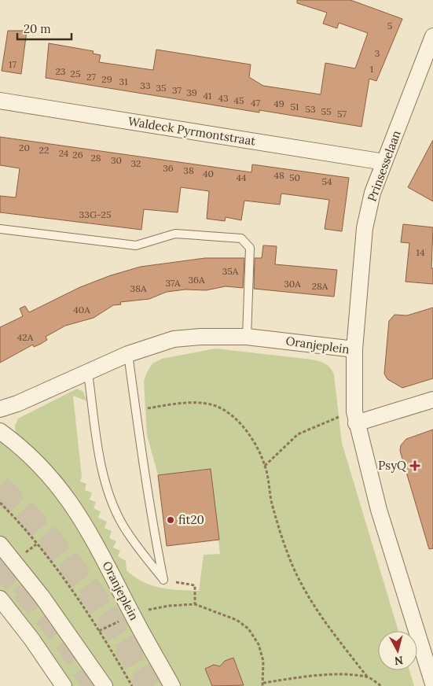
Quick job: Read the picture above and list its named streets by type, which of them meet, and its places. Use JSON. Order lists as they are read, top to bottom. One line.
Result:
{"streets":{"street":["Waldeck Pyrmontstraat","Prinsesselaan","Oranjeplein"]},"crossings":[["Waldeck Pyrmontstraat","Prinsesselaan"],["Prinsesselaan","Oranjeplein"]],"places":{"health":["PsyQ"],"other":["fit20"]},"house_numbers":["5","3","17","1","23","25","27","29","31","33","35","37","39","41","43","45","47","49","51","53","55","57","20","22","24","26","28","30","32","36","38","40","48","44","50","54","33G-25","14","35A","36A","37A","30A","28A","38A","40A","42A"],"scale_bar":"20 m","north":"bottom"}
